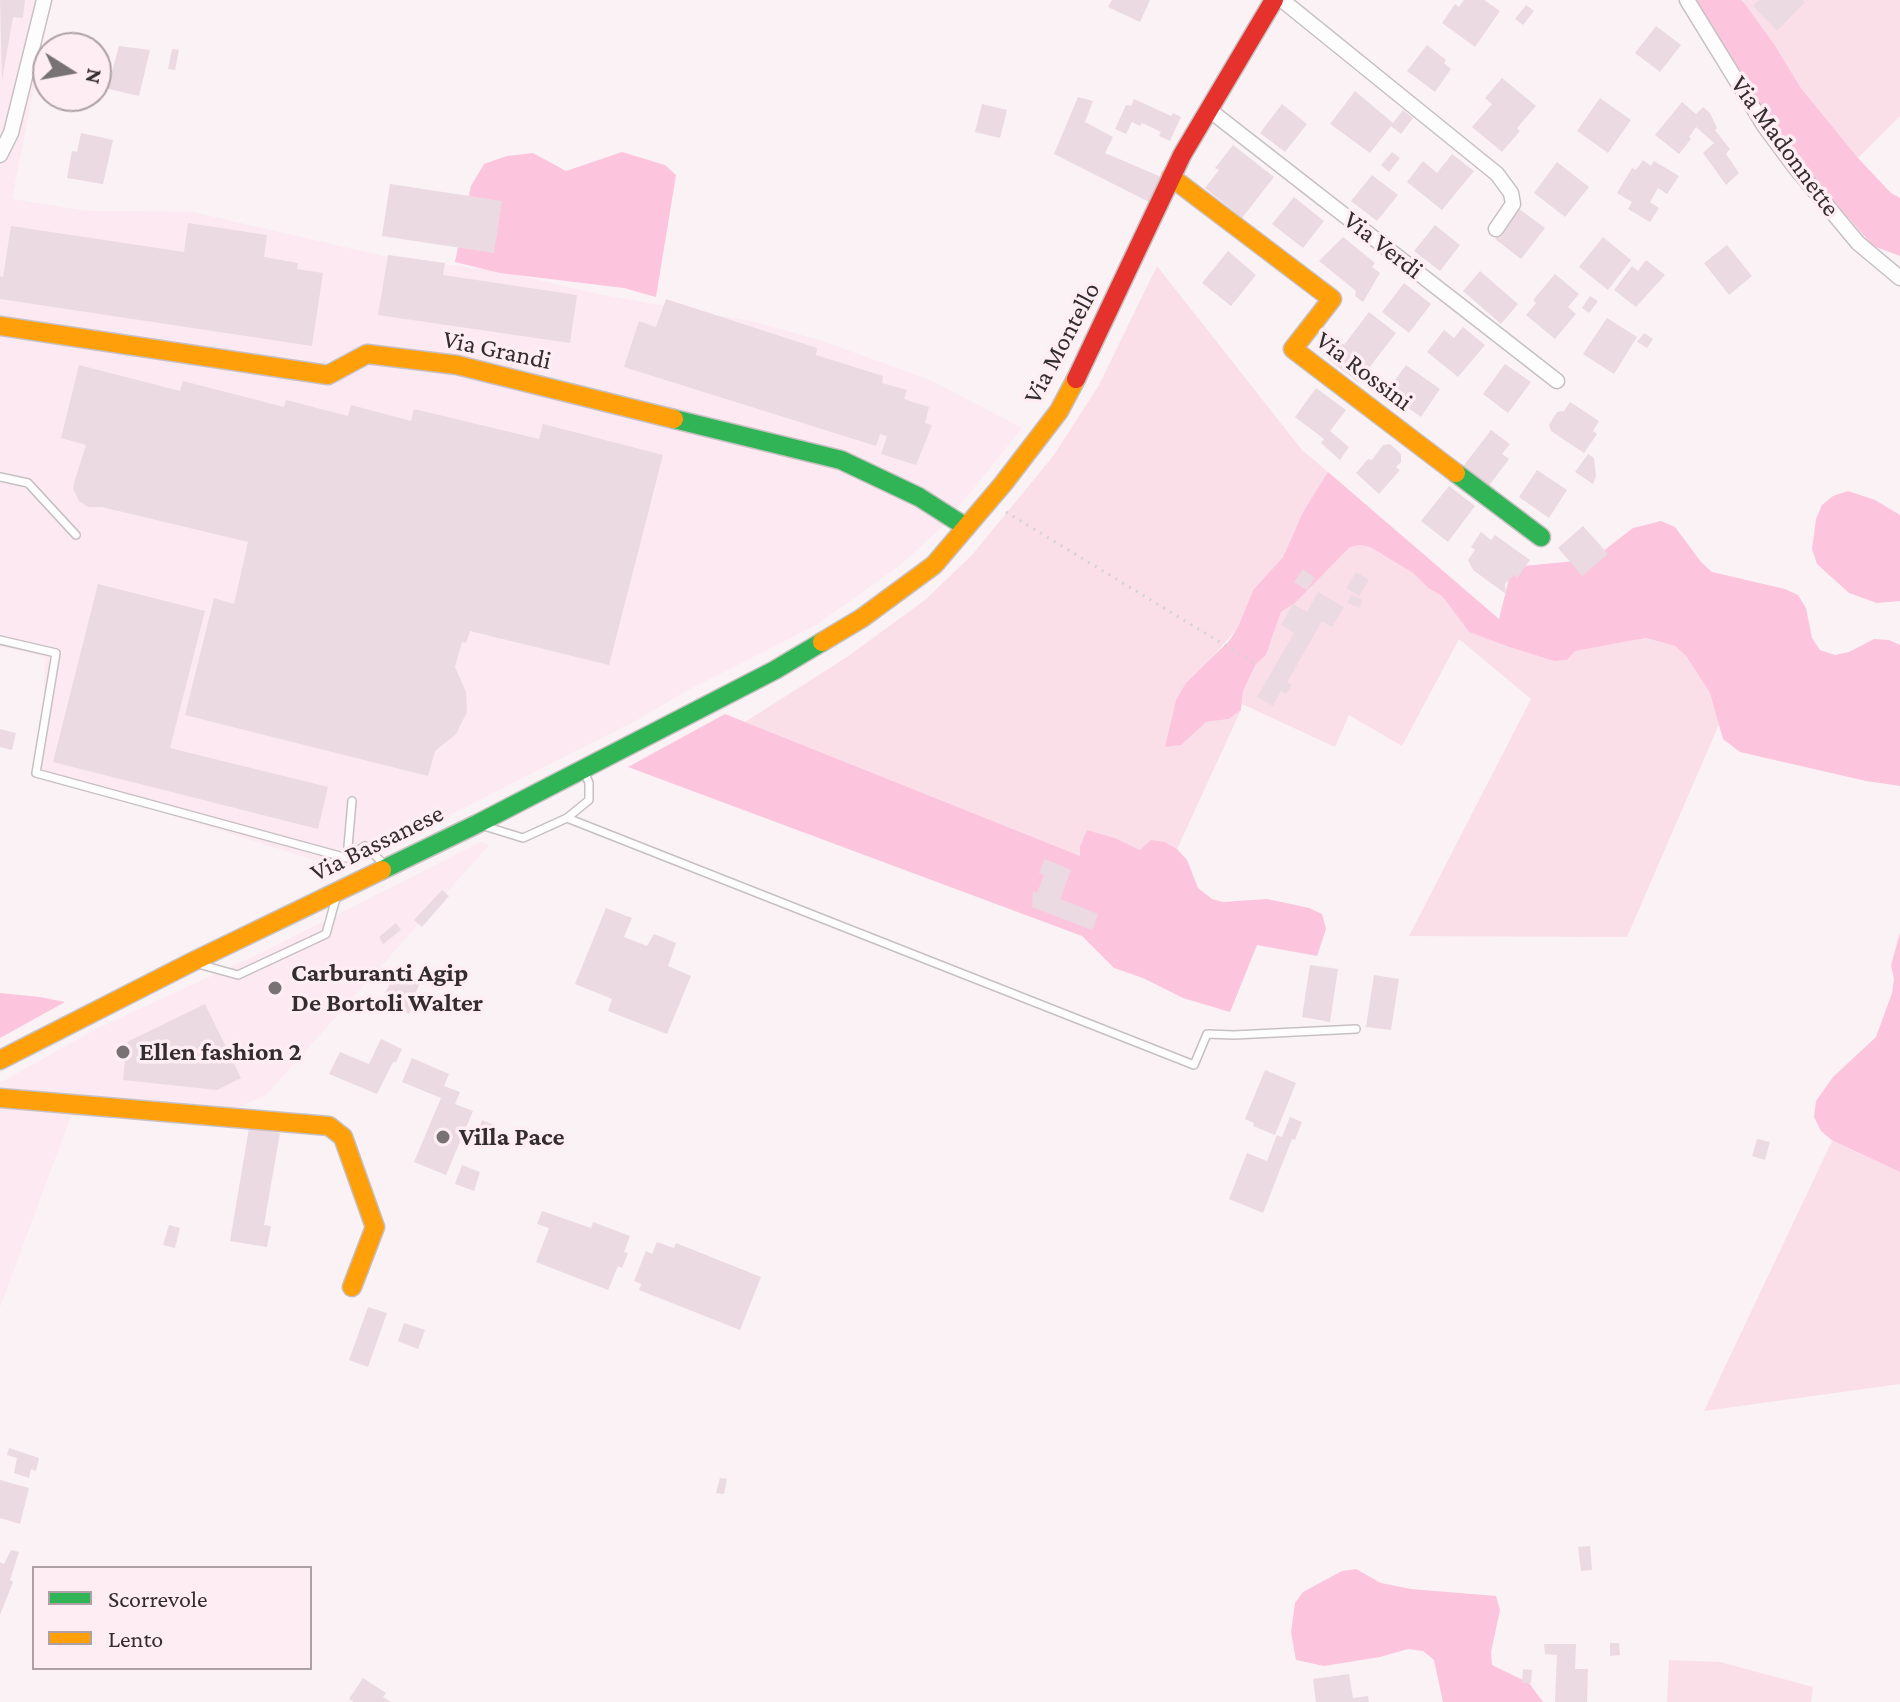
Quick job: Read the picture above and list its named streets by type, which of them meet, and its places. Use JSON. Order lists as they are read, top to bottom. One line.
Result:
{"streets":{"street":["Via Madonnette","Via Verdi","Via Montello","Via Grandi","Via Rossini","Via Bassanese"]},"crossings":[["Via Verdi","Via Montello"],["Via Montello","Via Grandi"],["Via Montello","Via Rossini"],["Via Montello","Via Bassanese"]],"places":["Carburanti Agip De Bortoli Walter","Ellen fashion 2","Villa Pace"],"legend":["Scorrevole","Lento"],"north":"right"}
